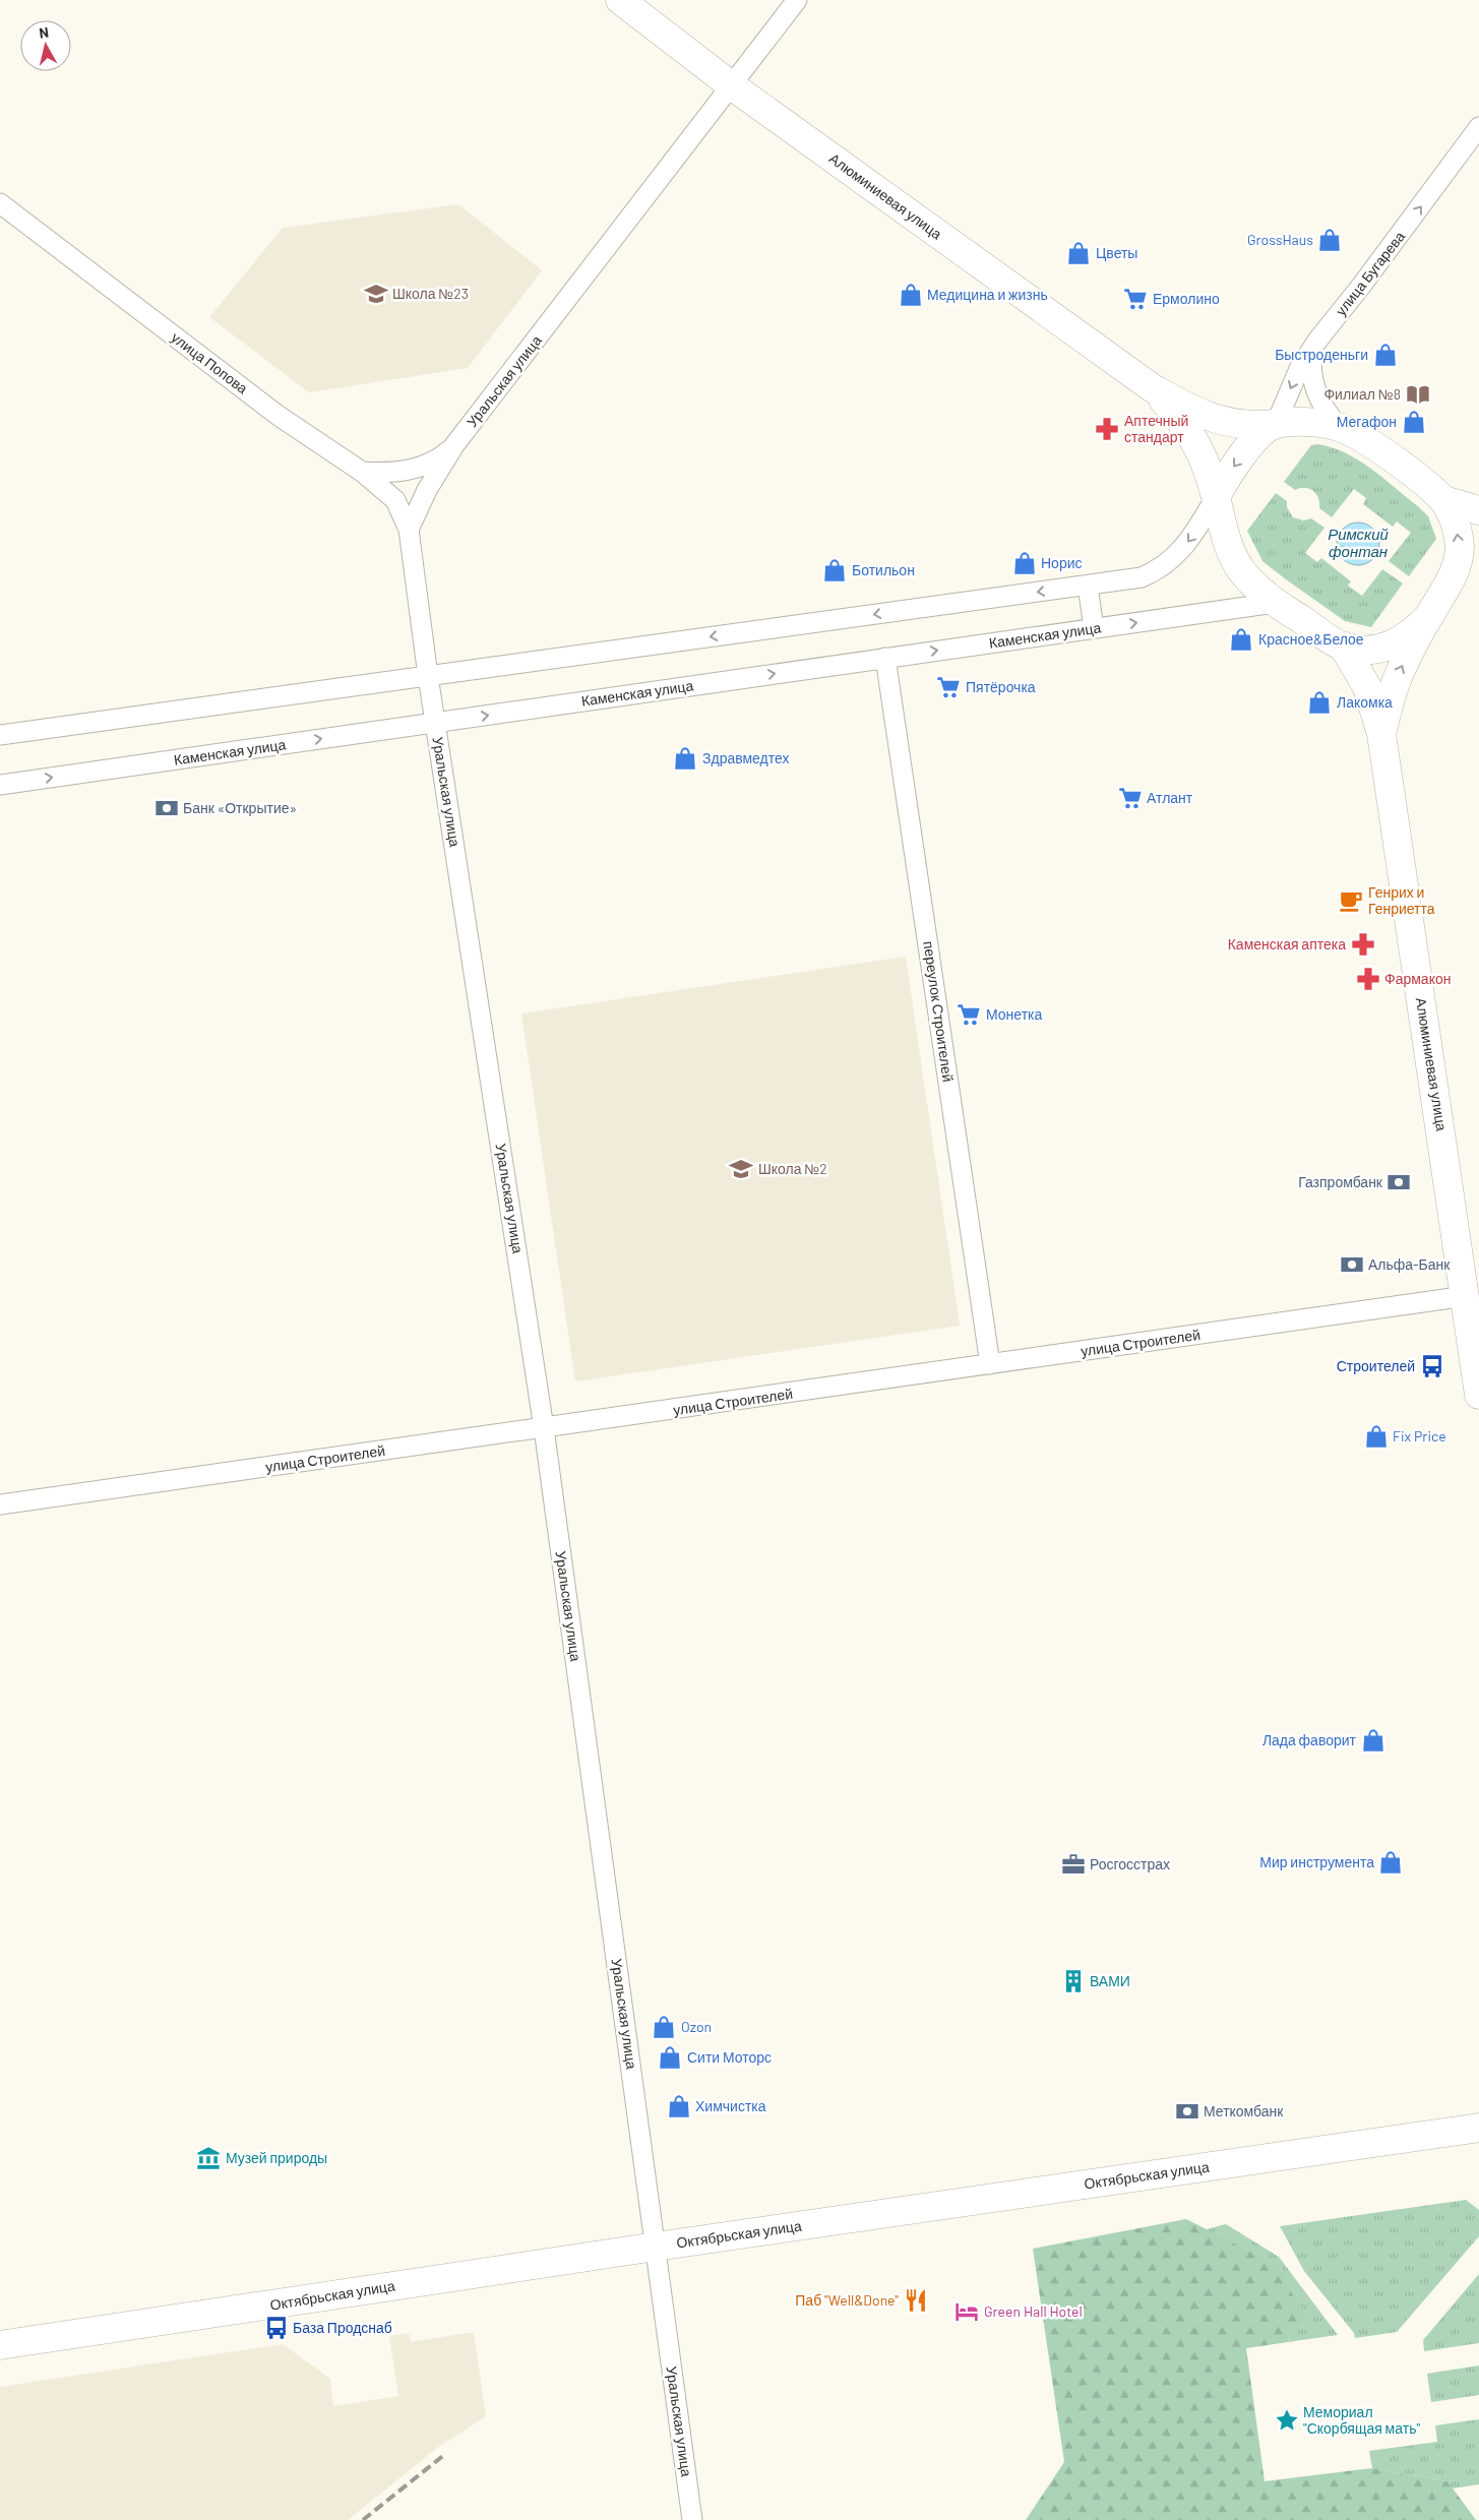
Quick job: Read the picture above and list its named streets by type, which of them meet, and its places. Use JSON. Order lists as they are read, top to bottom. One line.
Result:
{"streets":{"main road":["Алюминиевая улица","Октябрьская улица"],"street":["улица Бугарева","улица Попова","Уральская улица","Каменская улица","переулок Строителей","улица Строителей"]},"crossings":[["Алюминиевая улица","Уральская улица"],["Алюминиевая улица","улица Строителей"],["улица Попова","Уральская улица"],["Уральская улица","Каменская улица"],["Уральская улица","улица Строителей"],["Уральская улица","Октябрьская улица"],["Каменская улица","переулок Строителей"],["переулок Строителей","улица Строителей"]],"water":["Римский фонтан"],"places":{"shop":["GrossHaus","Цветы","Медицина и жизнь","Быстроденьги","Мегафон","Норис","Ботильон","Красное&Белое","Лакомка","Здравмедтех","Fix Price","Лада фаворит","Мир инструмента","Ozon","Сити Моторс","Химчистка"],"school or university":["Школа №23","Школа №2"],"supermarket":["Ермолино","Пятёрочка","Атлант","Монетка"],"library":["Филиал №8"],"pharmacy":["Аптечный стандарт","Каменская аптека","Фармакон"],"bank":["Банк «Открытие»","Газпромбанк","Альфа-Банк","Меткомбанк"],"cafe":["Генрих и Генриетта"],"bus stop":["Строителей","База Продснаб"],"office":["Росгосстрах"],"building":["ВАМИ"],"museum":["Музей природы"],"restaurant":["Паб \"Well&Done\""],"hotel":["Green Hall Hotel"],"place":["Мемориал \"Скорбящая мать\""]},"north":"top"}
